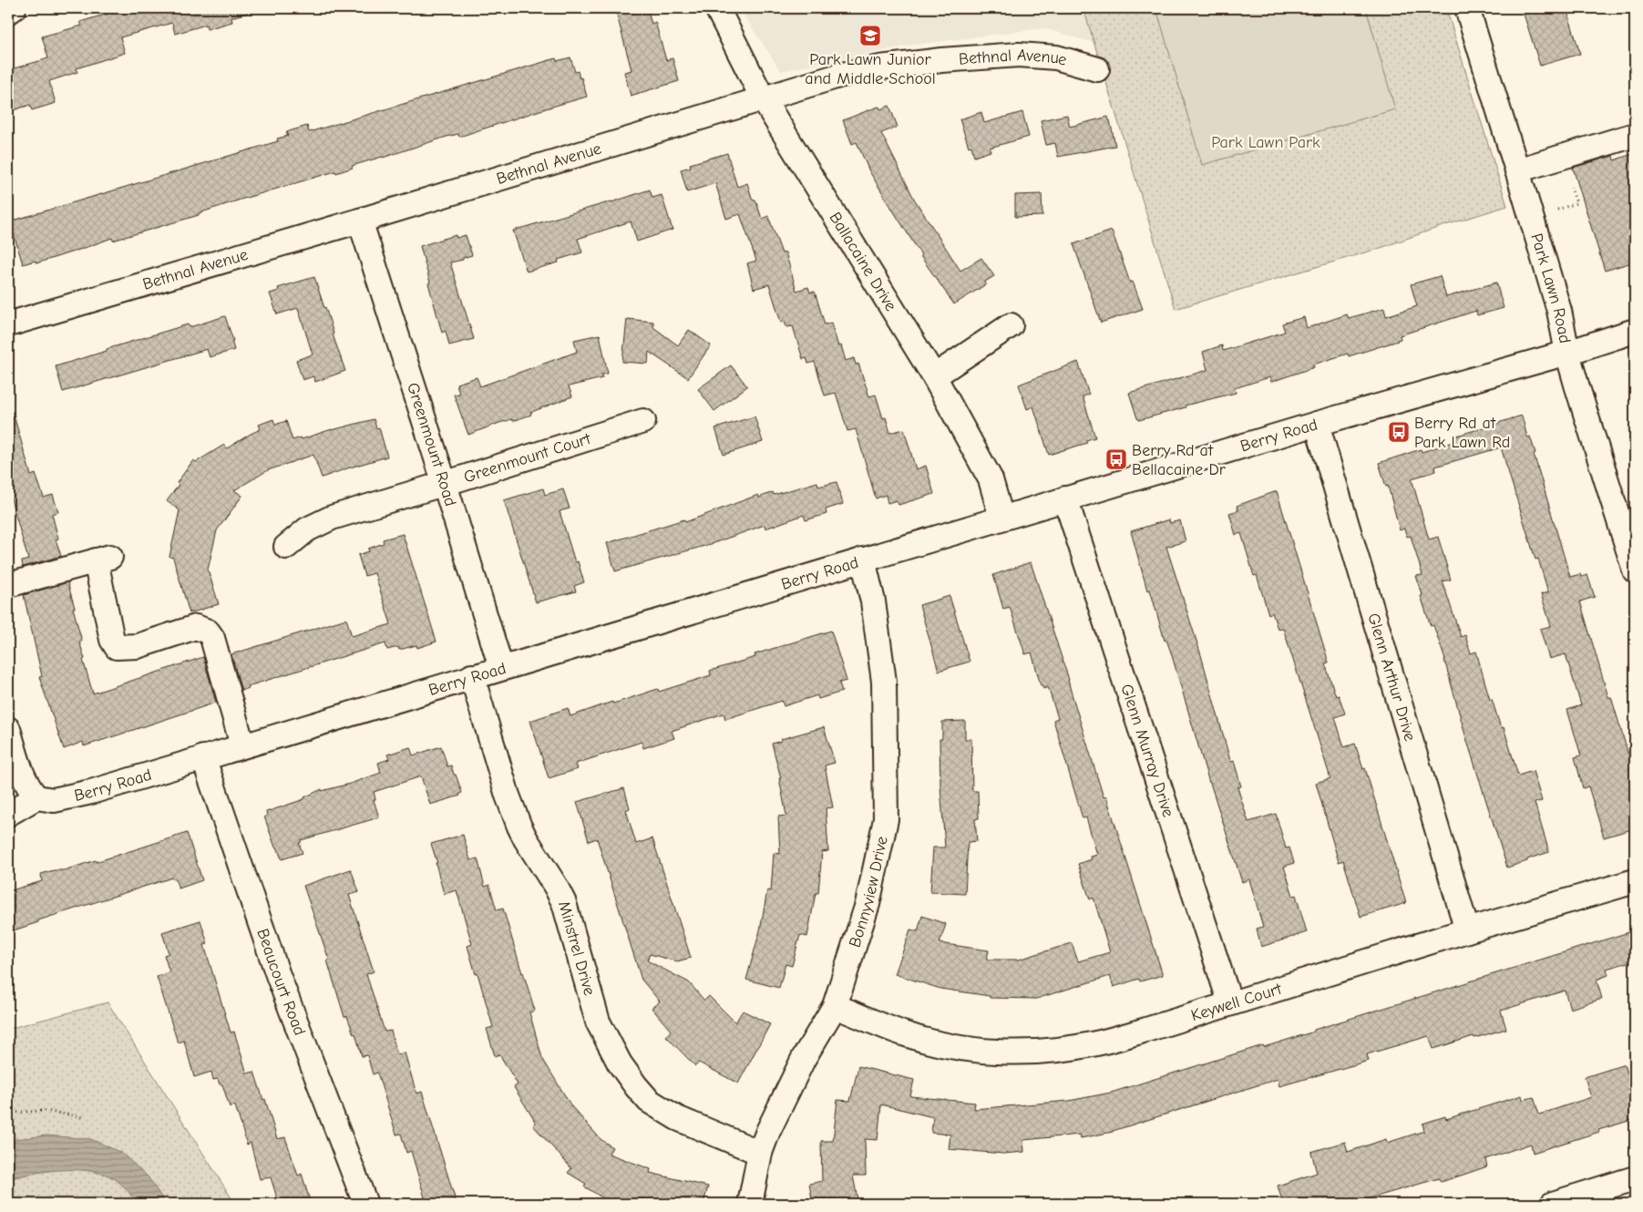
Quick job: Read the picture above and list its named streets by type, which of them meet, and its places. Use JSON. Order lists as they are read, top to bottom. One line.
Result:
{"streets":{"street":["Bethnal Avenue","Ballacaine Drive","Park Lawn Road","Berry Road","Greenmount Road","Greenmount Court","Glenn Arthur Drive","Glenn Murray Drive","Bonnyview Drive","Minstrel Drive","Beaucourt Road","Keywell Court"]},"crossings":[["Bethnal Avenue","Ballacaine Drive"],["Bethnal Avenue","Greenmount Road"],["Ballacaine Drive","Berry Road"],["Park Lawn Road","Berry Road"],["Berry Road","Greenmount Road"],["Berry Road","Glenn Arthur Drive"],["Berry Road","Glenn Murray Drive"],["Berry Road","Bonnyview Drive"],["Berry Road","Minstrel Drive"],["Berry Road","Beaucourt Road"],["Greenmount Road","Greenmount Court"],["Glenn Arthur Drive","Keywell Court"],["Glenn Murray Drive","Keywell Court"],["Bonnyview Drive","Minstrel Drive"],["Bonnyview Drive","Keywell Court"]],"parks":["Park Lawn Park"],"places":{"school or university":["Park Lawn Junior and Middle School"],"bus stop":["Berry Rd at Park Lawn Rd","Berry Rd at Bellacaine Dr"]}}
